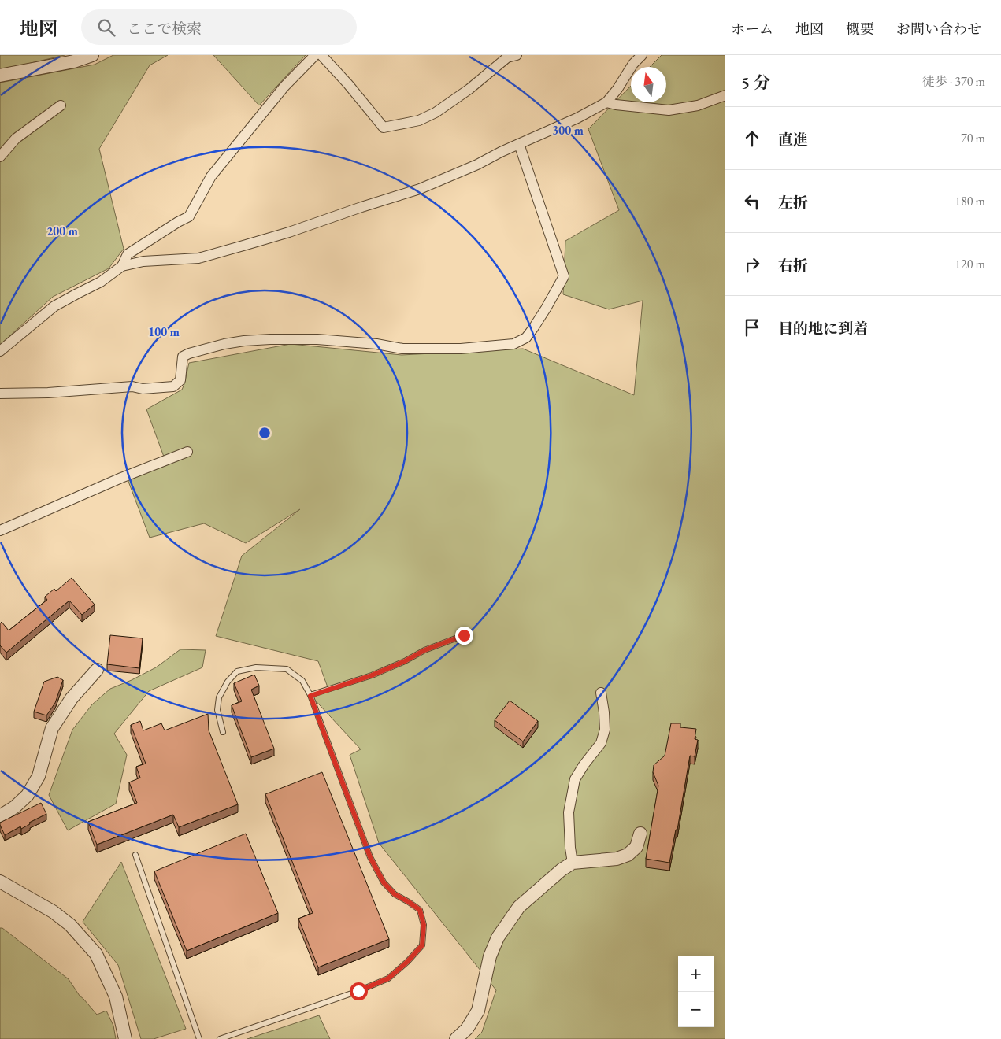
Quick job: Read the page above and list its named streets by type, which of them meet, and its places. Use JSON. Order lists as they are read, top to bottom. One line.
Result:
{"north":"top","page":{"header":"地図","search":"ここで検索","nav":["ホーム","地図","概要","お問い合わせ"],"heading":["5 分","徒歩 · 370 m"],"list":[["直進","70 m"],["左折","180 m"],["右折","120 m"],"目的地に到着"],"map_buttons":["+","−"]},"rings":["300 m","200 m","100 m"]}
